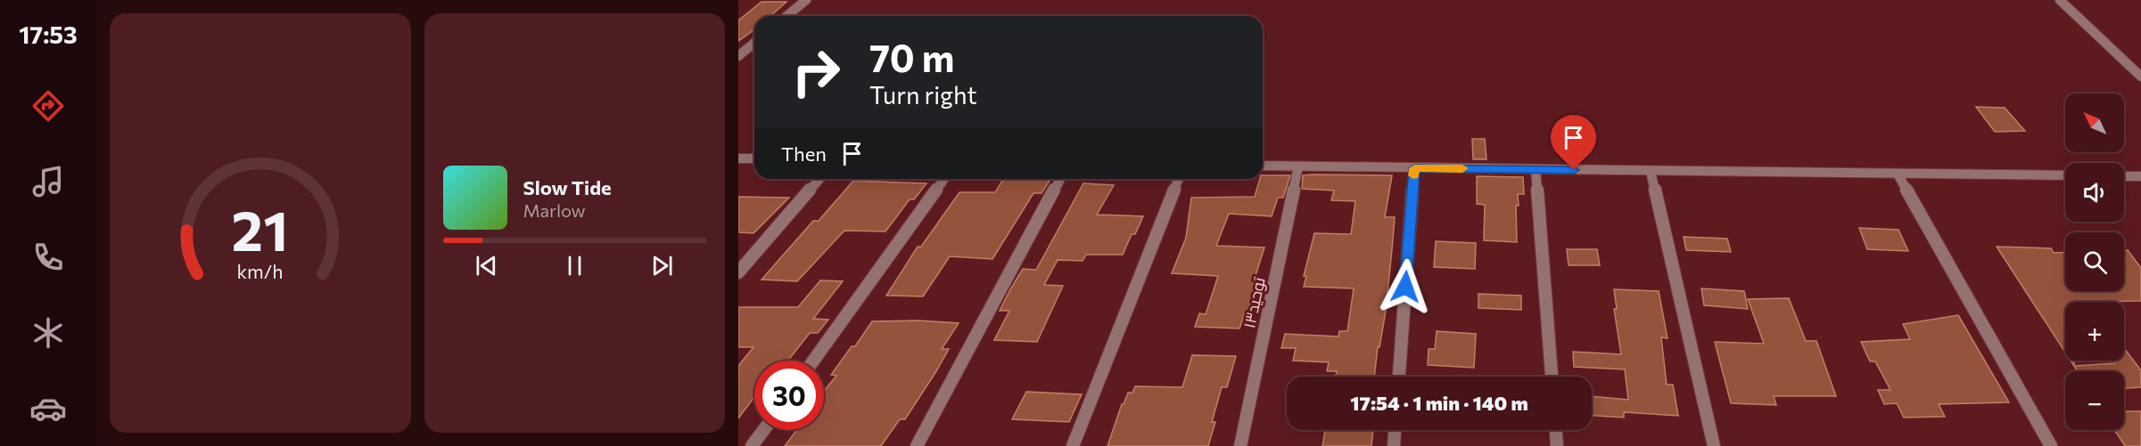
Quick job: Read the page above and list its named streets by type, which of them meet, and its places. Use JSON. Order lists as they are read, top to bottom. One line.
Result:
{"streets":{"street":["توحید۱۳"]},"north":"top left","page":{"tabs":"17:53","turn":["70 m","Turn right"],"map_buttons":["+","−"],"then":"Then","song":["Slow Tide","Marlow"],"limit":"30","trip":"17:54 · 1 min · 140 m","gauge":["21","km/h"]}}
